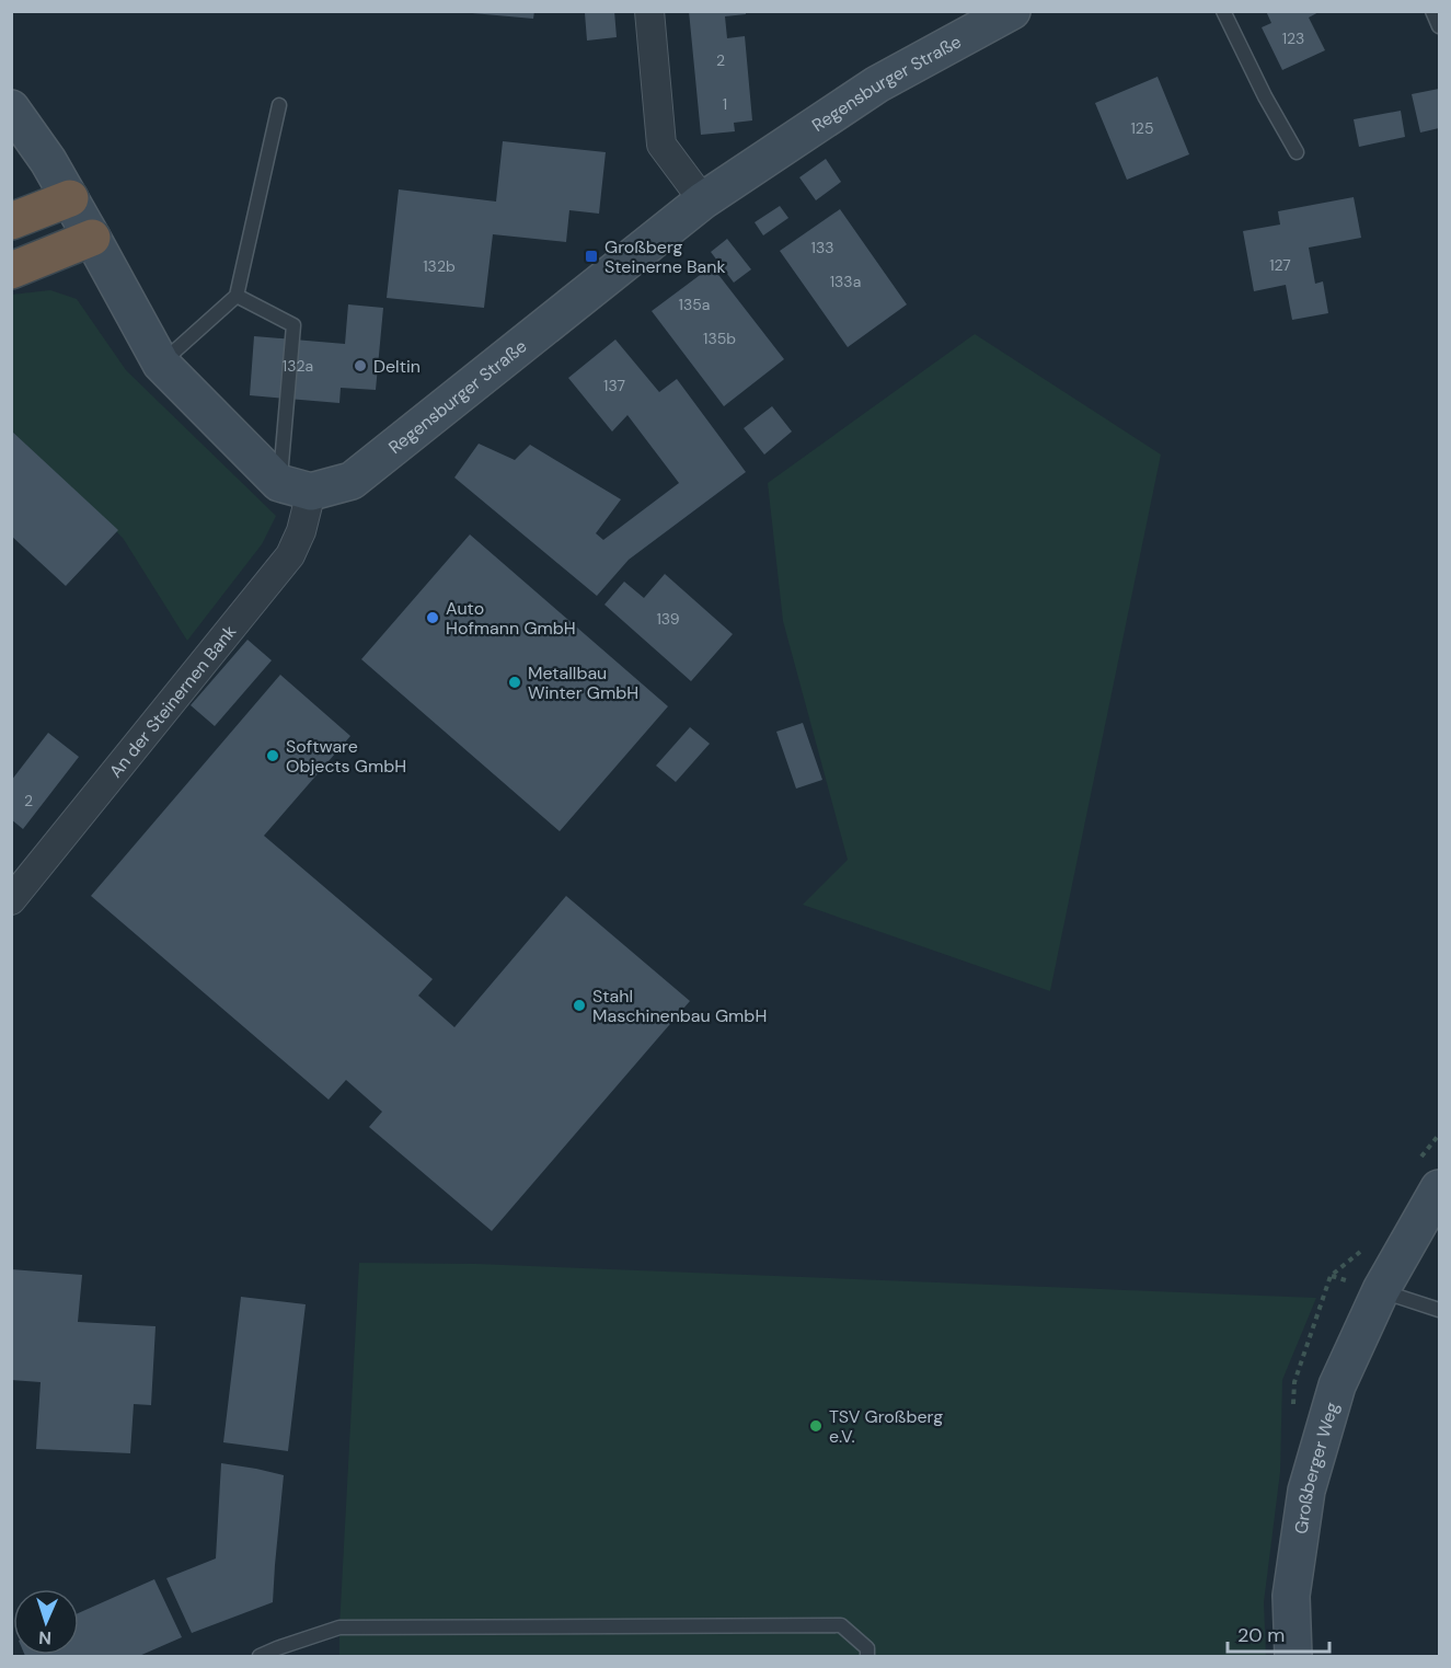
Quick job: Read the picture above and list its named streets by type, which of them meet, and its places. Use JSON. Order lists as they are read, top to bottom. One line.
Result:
{"streets":{"street":["Regensburger Straße","An der Steinernen Bank","Großberger Weg"]},"crossings":[["Regensburger Straße","An der Steinernen Bank"]],"places":{"transit":["Großberg Steinerne Bank"],"other":["Deltin","Auto Hofmann GmbH","Metallbau Winter GmbH","Software Objects GmbH","Stahl Maschinenbau GmbH","TSV Großberg e.V."]},"house_numbers":["123","2","1","125","133","127","132b","133a","135a","135b","132a","137","139","2"],"scale_bar":"20 m","north":"bottom"}
